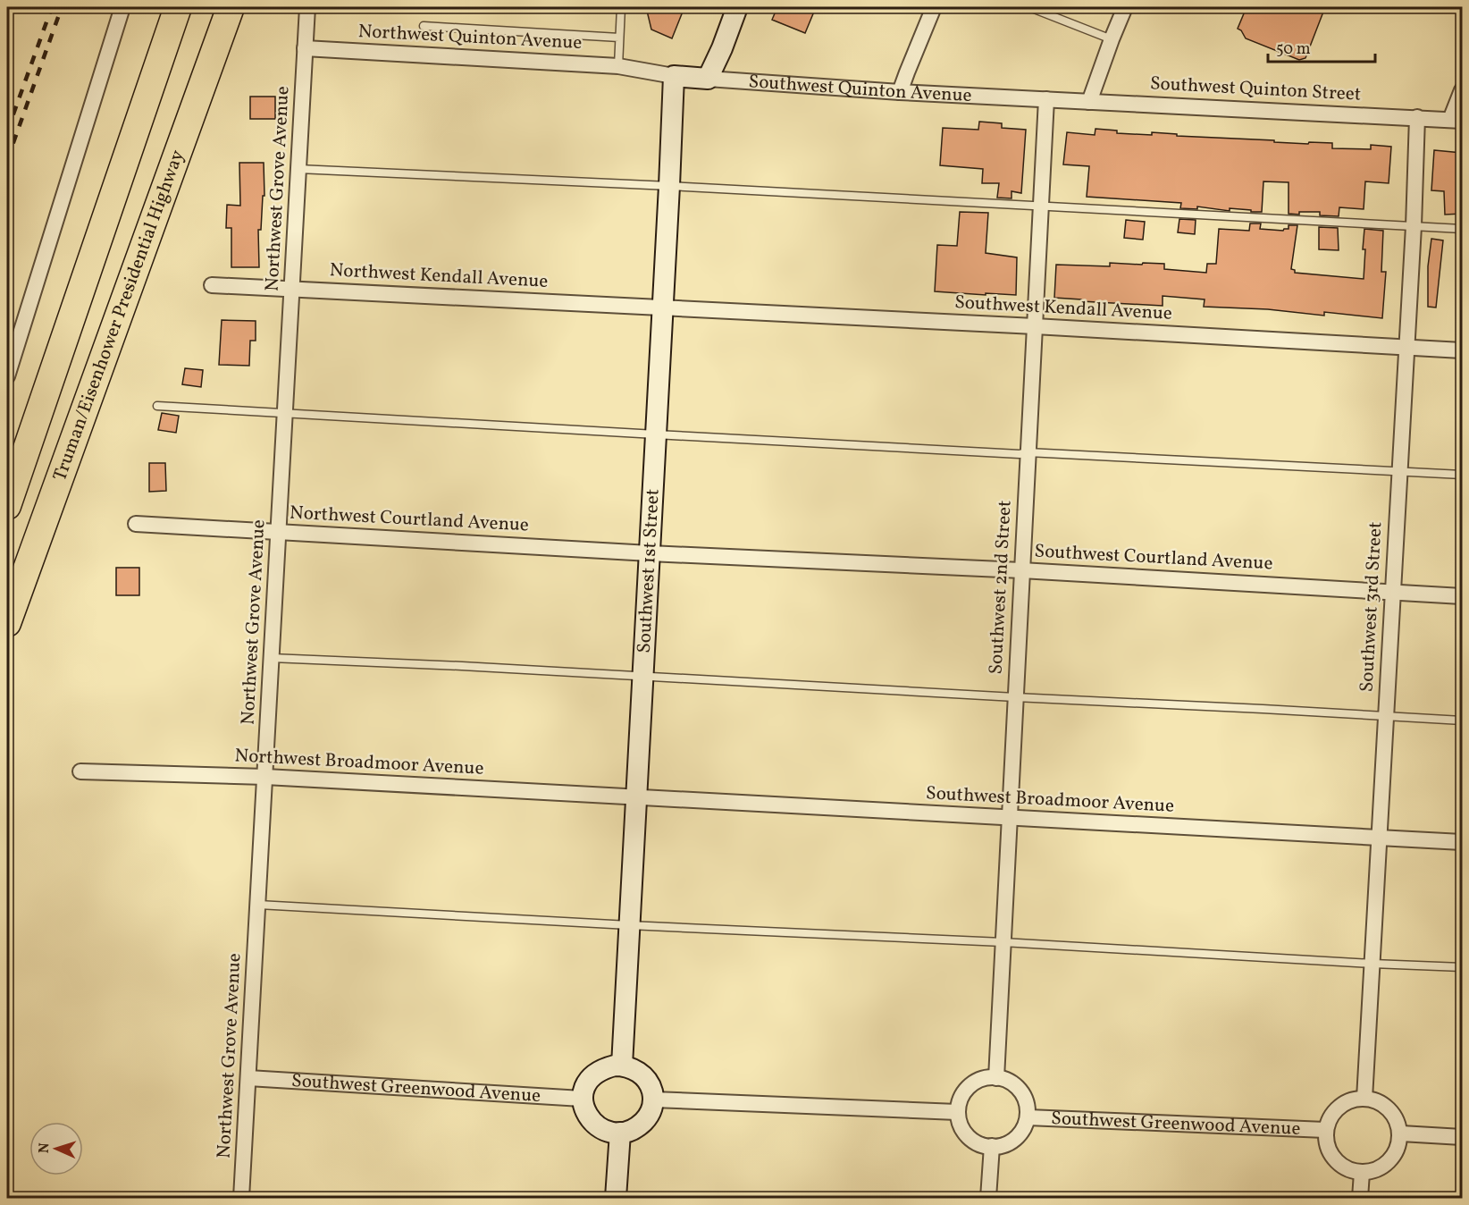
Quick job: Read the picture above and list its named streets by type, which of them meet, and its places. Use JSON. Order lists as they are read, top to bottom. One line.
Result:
{"streets":{"highway":["Truman/Eisenhower Presidential Highway"],"street":["Northwest Quinton Avenue","Southwest Quinton Avenue","Southwest Quinton Street","Northwest Grove Avenue","Northwest Kendall Avenue","Southwest Kendall Avenue","Northwest Courtland Avenue","Southwest Courtland Avenue","Southwest 1st Street","Southwest 2nd Street","Southwest 3rd Street","Northwest Broadmoor Avenue","Southwest Broadmoor Avenue","Southwest Greenwood Avenue"]},"crossings":[["Northwest Quinton Avenue","Southwest Quinton Avenue"],["Northwest Quinton Avenue","Northwest Grove Avenue"],["Northwest Quinton Avenue","Southwest 1st Street"],["Southwest Quinton Avenue","Southwest Quinton Street"],["Southwest Quinton Avenue","Southwest 1st Street"],["Southwest Quinton Avenue","Southwest 2nd Street"],["Southwest Quinton Street","Southwest 2nd Street"],["Southwest Quinton Street","Southwest 3rd Street"],["Northwest Grove Avenue","Northwest Kendall Avenue"],["Northwest Grove Avenue","Northwest Courtland Avenue"],["Northwest Grove Avenue","Northwest Broadmoor Avenue"],["Northwest Grove Avenue","Southwest Greenwood Avenue"],["Northwest Kendall Avenue","Southwest Kendall Avenue"],["Northwest Kendall Avenue","Southwest 1st Street"],["Southwest Kendall Avenue","Southwest 1st Street"],["Southwest Kendall Avenue","Southwest 2nd Street"],["Southwest Kendall Avenue","Southwest 3rd Street"],["Northwest Courtland Avenue","Southwest Courtland Avenue"],["Northwest Courtland Avenue","Southwest 1st Street"],["Southwest Courtland Avenue","Southwest 1st Street"],["Southwest Courtland Avenue","Southwest 2nd Street"],["Southwest Courtland Avenue","Southwest 3rd Street"],["Southwest 1st Street","Northwest Broadmoor Avenue"],["Southwest 1st Street","Southwest Broadmoor Avenue"],["Southwest 1st Street","Southwest Greenwood Avenue"],["Southwest 2nd Street","Southwest Broadmoor Avenue"],["Southwest 2nd Street","Southwest Greenwood Avenue"],["Southwest 3rd Street","Southwest Broadmoor Avenue"],["Southwest 3rd Street","Southwest Greenwood Avenue"],["Northwest Broadmoor Avenue","Southwest Broadmoor Avenue"]],"scale_bar":"50 m","north":"left"}
